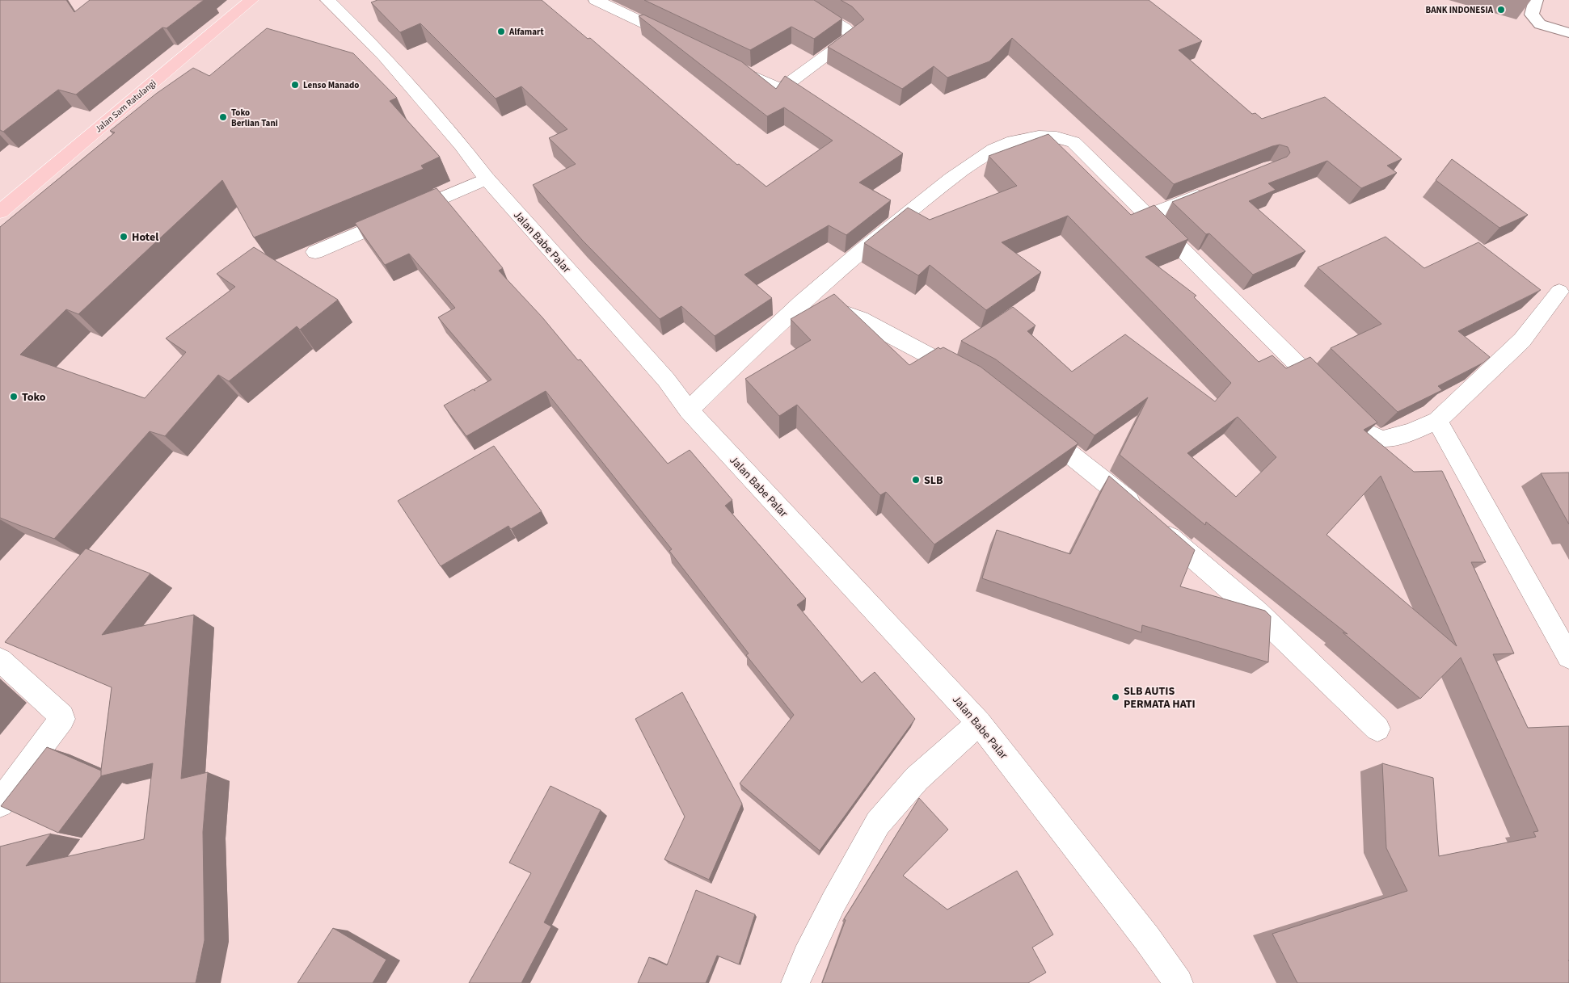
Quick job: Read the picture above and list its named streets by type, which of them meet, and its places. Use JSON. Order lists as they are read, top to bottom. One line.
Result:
{"streets":{"main road":["Jalan Sam Ratulangi"],"street":["Jalan Babe Palar"]},"places":["BANK INDONESIA","Alfamart","Lenso Manado","Toko Berlian Tani","Hotel","Toko","SLB","SLB AUTIS PERMATA HATI"]}
